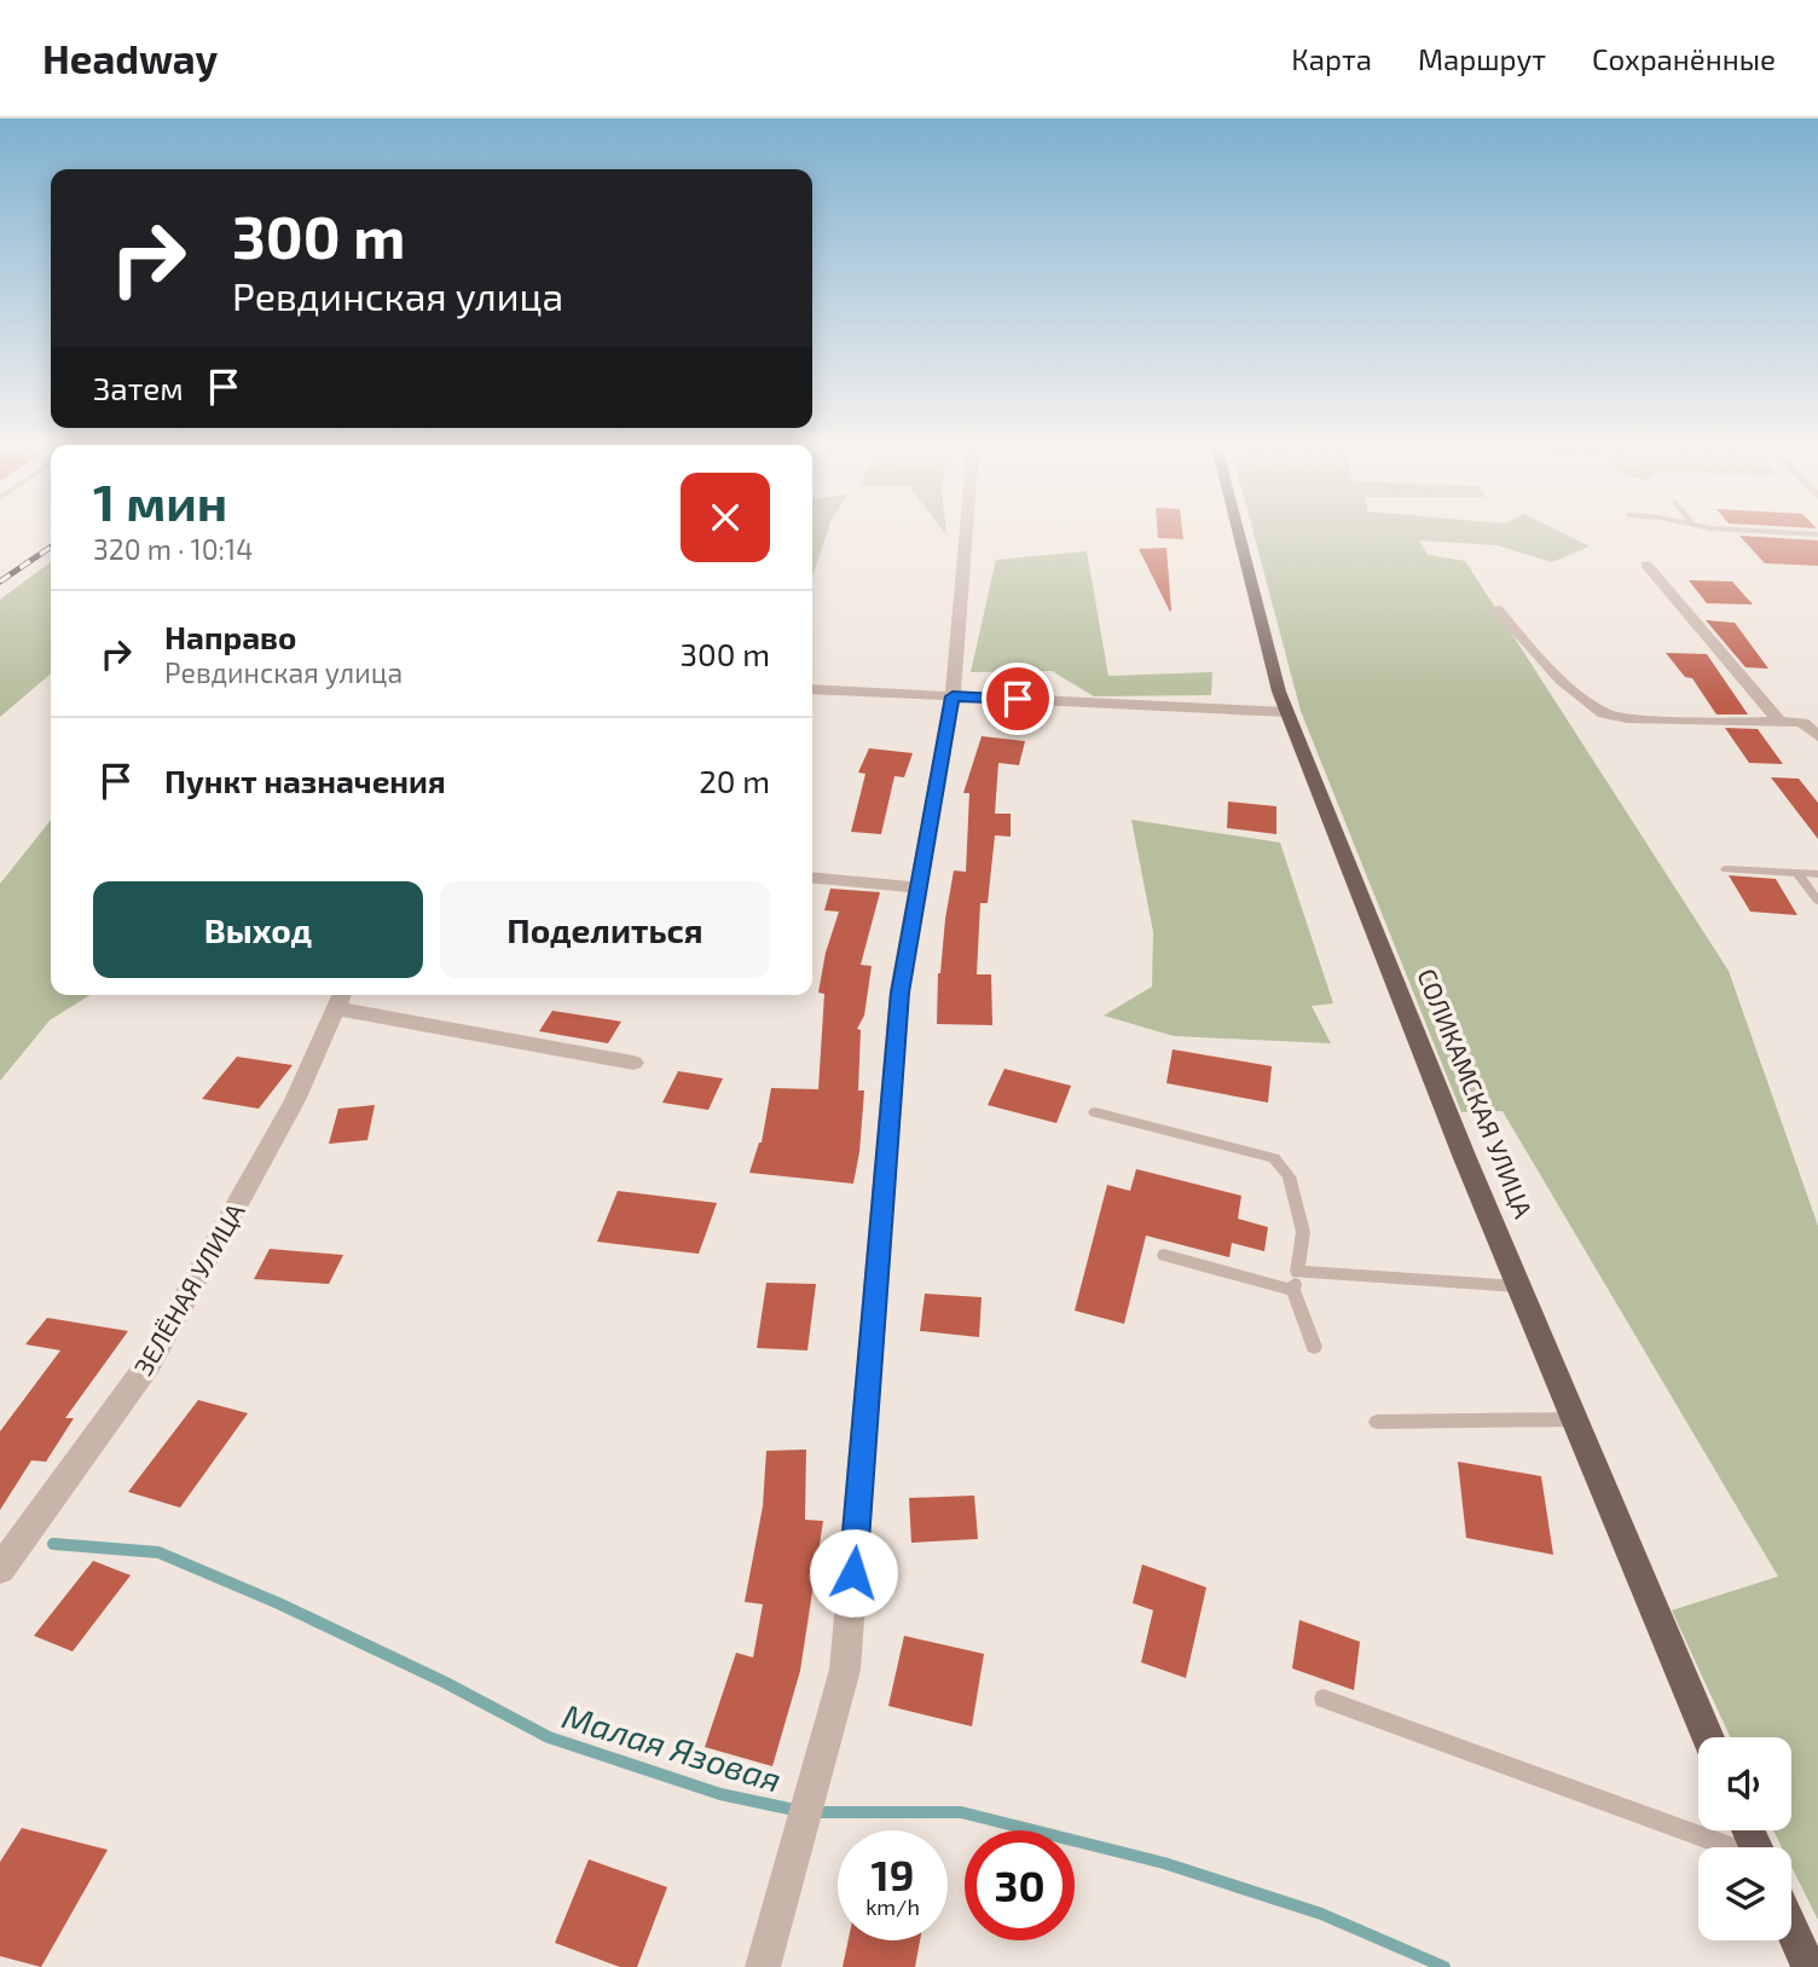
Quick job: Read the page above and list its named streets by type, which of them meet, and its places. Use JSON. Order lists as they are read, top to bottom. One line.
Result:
{"streets":{"main road":["СОЛИКАМСКАЯ УЛИЦА"],"street":["ЗЕЛЁНАЯ УЛИЦА"]},"water":["Малая Язовая"],"page":{"header":"Headway","nav":["Карта","Маршрут","Сохранённые"],"turn":["300 m","Ревдинская улица"],"then":"Затем","heading":["1 мин","320 m · 10:14"],"list":[{"name":"Направо","note":"Ревдинская улица","value":"300 m"},{"name":"Пункт назначения","value":"20 m"}],"buttons":["Выход","Поделиться"],"speed":"19 km/h","limit":"30"}}
